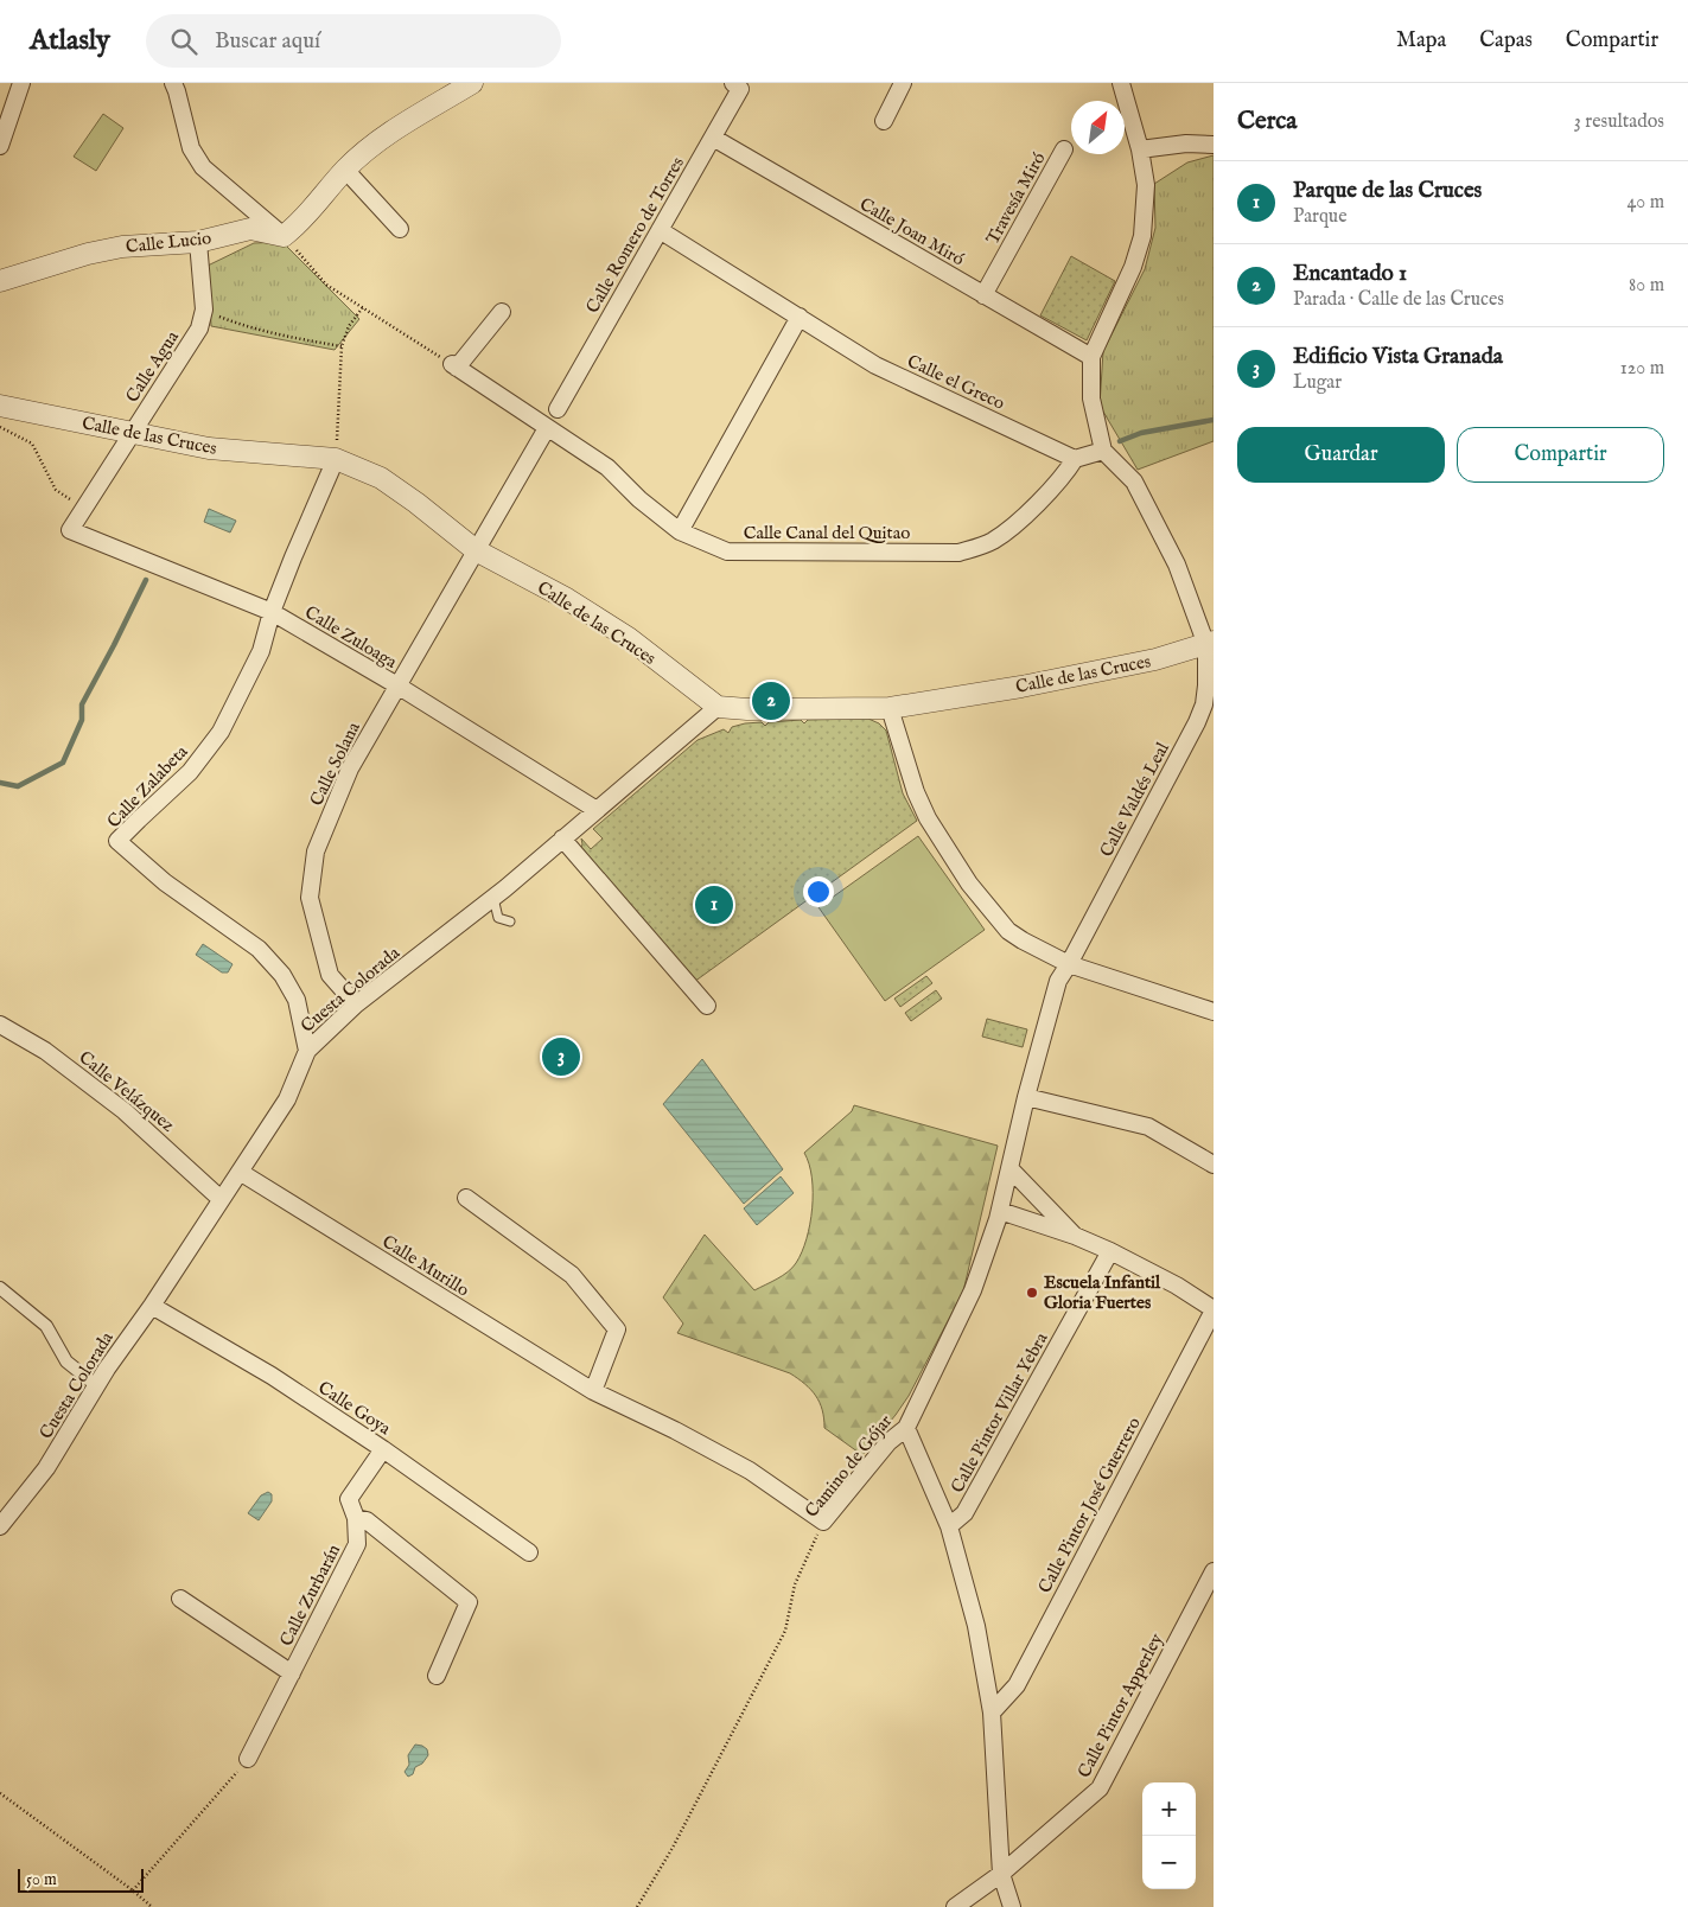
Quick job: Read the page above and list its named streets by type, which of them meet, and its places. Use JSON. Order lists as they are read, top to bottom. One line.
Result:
{"streets":{"street":["Travesía Miró","Calle Joan Miró","Calle Romero de Torres","Calle Lucio","Calle Agua","Calle el Greco","Calle de las Cruces","Calle Canal del Quitao","Calle Zuloaga","Calle Solana","Calle Zalabeta","Calle Valdés Leal","Cuesta Colorada","Calle Velázquez","Calle Murillo","Calle Goya","Calle Pintor Villar Yebra","Camino de Gójar","Calle Pintor José Guerrero","Calle Zurbarán","Calle Pintor Apperley"]},"crossings":[["Travesía Miró","Calle Joan Miró"],["Calle Joan Miró","Calle Romero de Torres"],["Calle Romero de Torres","Calle el Greco"],["Calle Lucio","Calle Agua"],["Calle Agua","Calle de las Cruces"],["Calle Agua","Calle Zuloaga"],["Calle el Greco","Calle Canal del Quitao"],["Calle de las Cruces","Calle Solana"],["Calle de las Cruces","Calle Zalabeta"],["Calle de las Cruces","Calle Valdés Leal"],["Calle de las Cruces","Cuesta Colorada"],["Calle Zuloaga","Calle Solana"],["Calle Zuloaga","Calle Zalabeta"],["Calle Zuloaga","Cuesta Colorada"],["Calle Solana","Cuesta Colorada"],["Calle Zalabeta","Cuesta Colorada"],["Calle Valdés Leal","Camino de Gójar"],["Cuesta Colorada","Calle Velázquez"],["Cuesta Colorada","Calle Murillo"],["Cuesta Colorada","Calle Goya"],["Calle Murillo","Camino de Gójar"],["Calle Goya","Calle Zurbarán"]],"places":["Escuela Infantil Gloria Fuertes"],"scale_bar":"50 m","north":"top right","page":{"header":"Atlasly","search":"Buscar aquí","nav":["Mapa","Capas","Compartir"],"heading":["Cerca","3 resultados"],"list":[{"mark":"1","name":"Parque de las Cruces","note":"Parque","value":"40 m"},{"mark":"2","name":"Encantado 1","note":"Parada · Calle de las Cruces","value":"80 m"},{"mark":"3","name":"Edificio Vista Granada","note":"Lugar","value":"120 m"}],"buttons":["Guardar","Compartir"],"pins":["2","1","3"],"map_buttons":["+","−"],"scale":"50 m"}}
